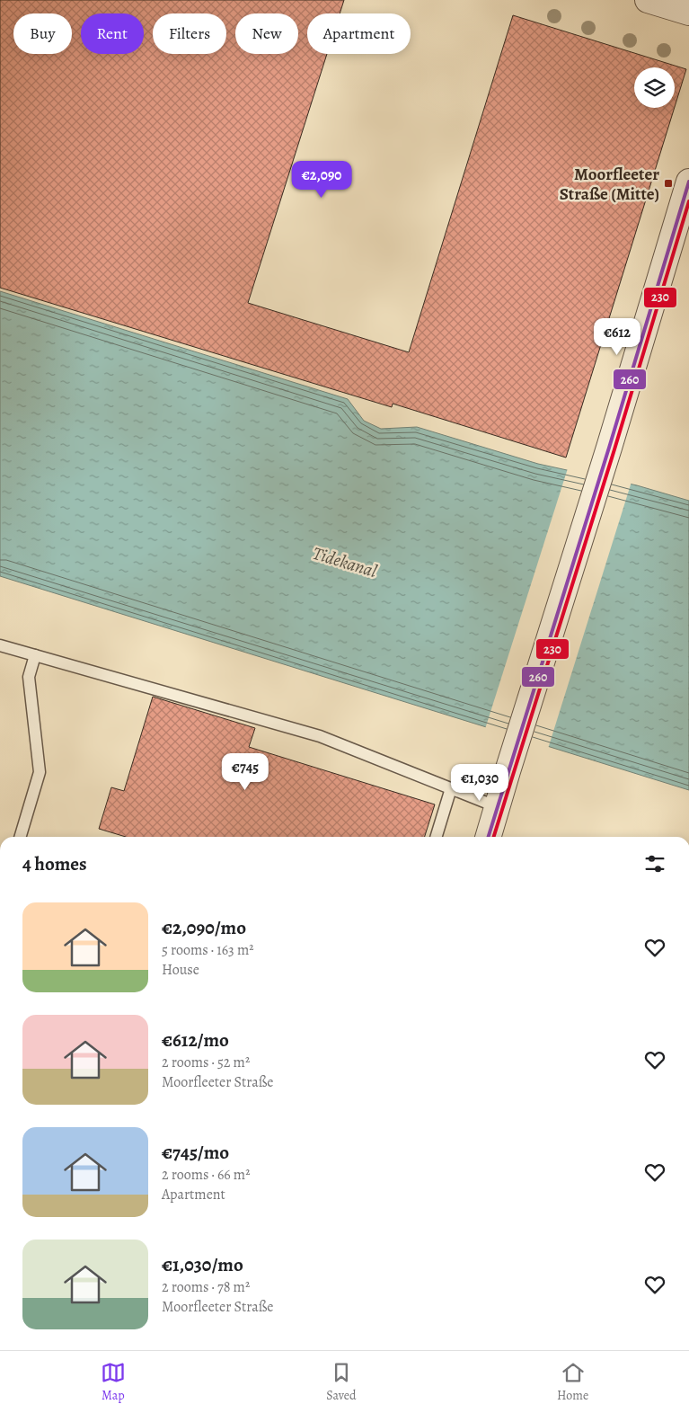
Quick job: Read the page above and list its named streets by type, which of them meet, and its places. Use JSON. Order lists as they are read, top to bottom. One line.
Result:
{"water":["Tidekanal"],"places":{"transit":["Moorfleeter Straße (Mitte)"]},"lines":["transit line 260","transit line 230"],"page":{"chip":["Buy","Rent","Filters","New","Apartment"],"price":["€2,090","€612","€745","€1,030"],"heading":"4 homes","list":[{"name":"€2,090/mo","note":"5 rooms · 163 m² · House"},{"name":"€612/mo","note":"2 rooms · 52 m² · Moorfleeter Straße"},{"name":"€745/mo","note":"2 rooms · 66 m² · Apartment"},{"name":"€1,030/mo","note":"2 rooms · 78 m² · Moorfleeter Straße"}],"tabs":["Map","Saved","Home"]}}
